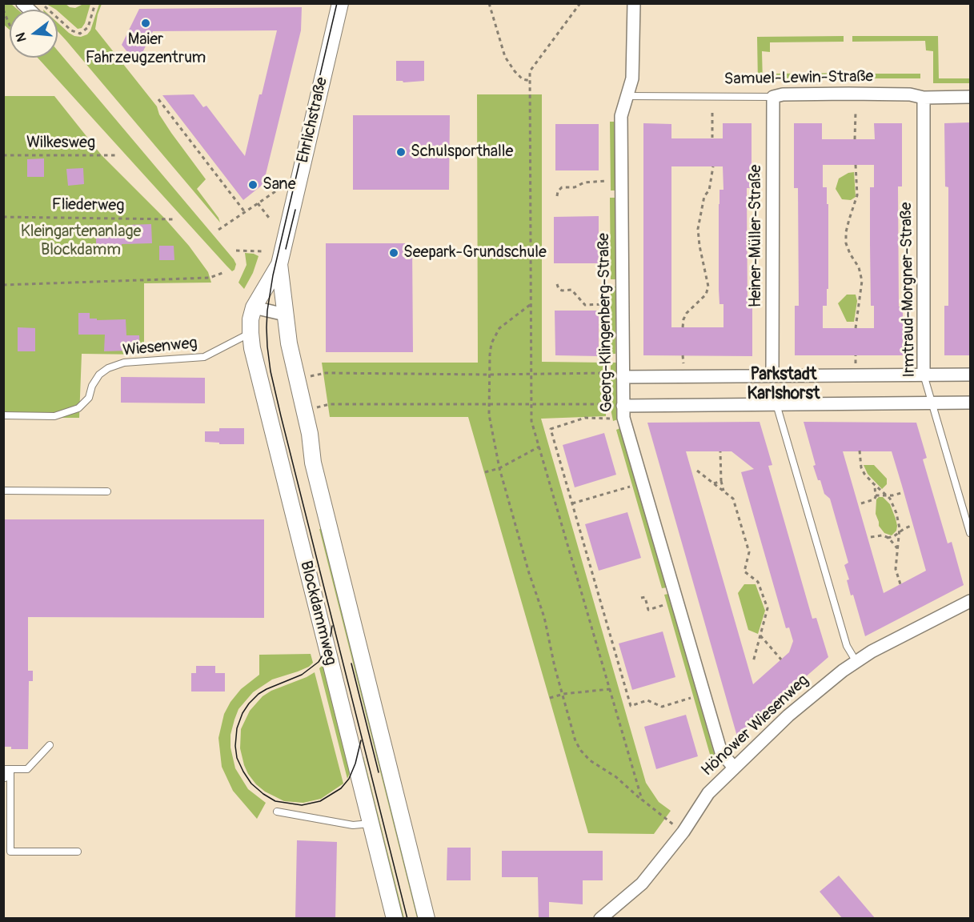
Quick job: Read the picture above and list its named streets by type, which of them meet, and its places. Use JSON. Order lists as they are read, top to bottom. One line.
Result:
{"streets":{"street":["Samuel-Lewin-Straße","Ehrlichstraße","Heiner-Müller-Straße","Irmtraud-Morgner-Straße","Georg-Klingenberg-Straße","Blockdammweg","Hönower Wiesenweg"],"lane":["Wiesenweg"],"path":["Wilkesweg","Fliederweg"]},"crossings":[["Samuel-Lewin-Straße","Heiner-Müller-Straße"],["Samuel-Lewin-Straße","Irmtraud-Morgner-Straße"],["Samuel-Lewin-Straße","Georg-Klingenberg-Straße"],["Ehrlichstraße","Blockdammweg"],["Georg-Klingenberg-Straße","Hönower Wiesenweg"],["Wiesenweg","Blockdammweg"]],"districts":["Parkstadt Karlshorst"],"parks":["Kleingartenanlage Blockdamm"],"places":["Maier Fahrzeugzentrum","Schulsporthalle","Sane","Seepark-Grundschule"],"north":"left"}
